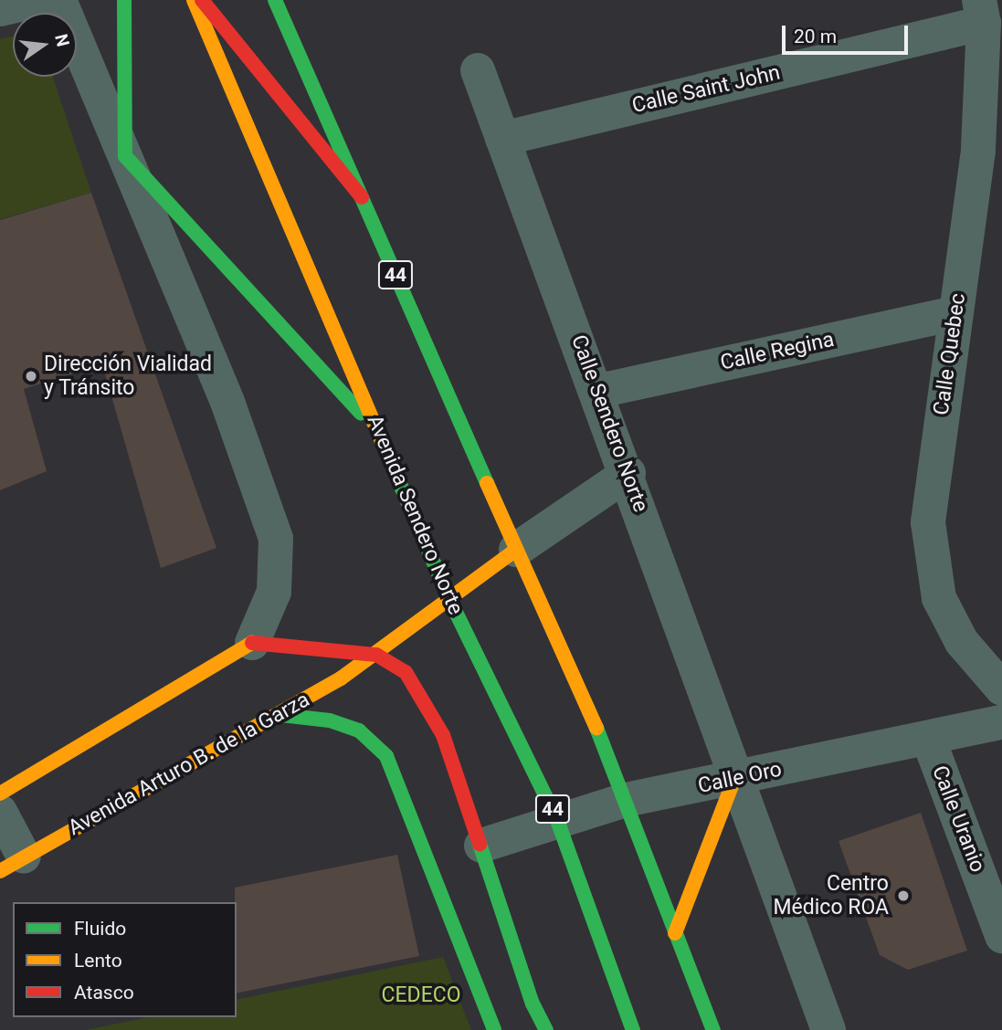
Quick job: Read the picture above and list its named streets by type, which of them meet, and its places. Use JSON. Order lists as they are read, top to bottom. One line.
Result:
{"streets":{"main road":["44","Avenida Sendero Norte","Avenida Arturo B. de la Garza"],"street":["Calle Saint John","Calle Regina","Calle Quebec","Calle Sendero Norte","Calle Oro","Calle Uranio"]},"crossings":[["Calle Saint John","Calle Quebec"],["Calle Saint John","Calle Sendero Norte"],["44","Calle Oro"],["Calle Regina","Calle Quebec"],["Calle Regina","Calle Sendero Norte"],["Calle Sendero Norte","Calle Oro"],["Avenida Sendero Norte","Avenida Arturo B. de la Garza"],["Avenida Sendero Norte","Calle Oro"],["Calle Oro","Calle Uranio"]],"parks":["CEDECO"],"places":["Dirección Vialidad y Tránsito","Centro Médico ROA"],"legend":["Fluido","Lento","Atasco"],"scale_bar":"20 m","north":"right"}
